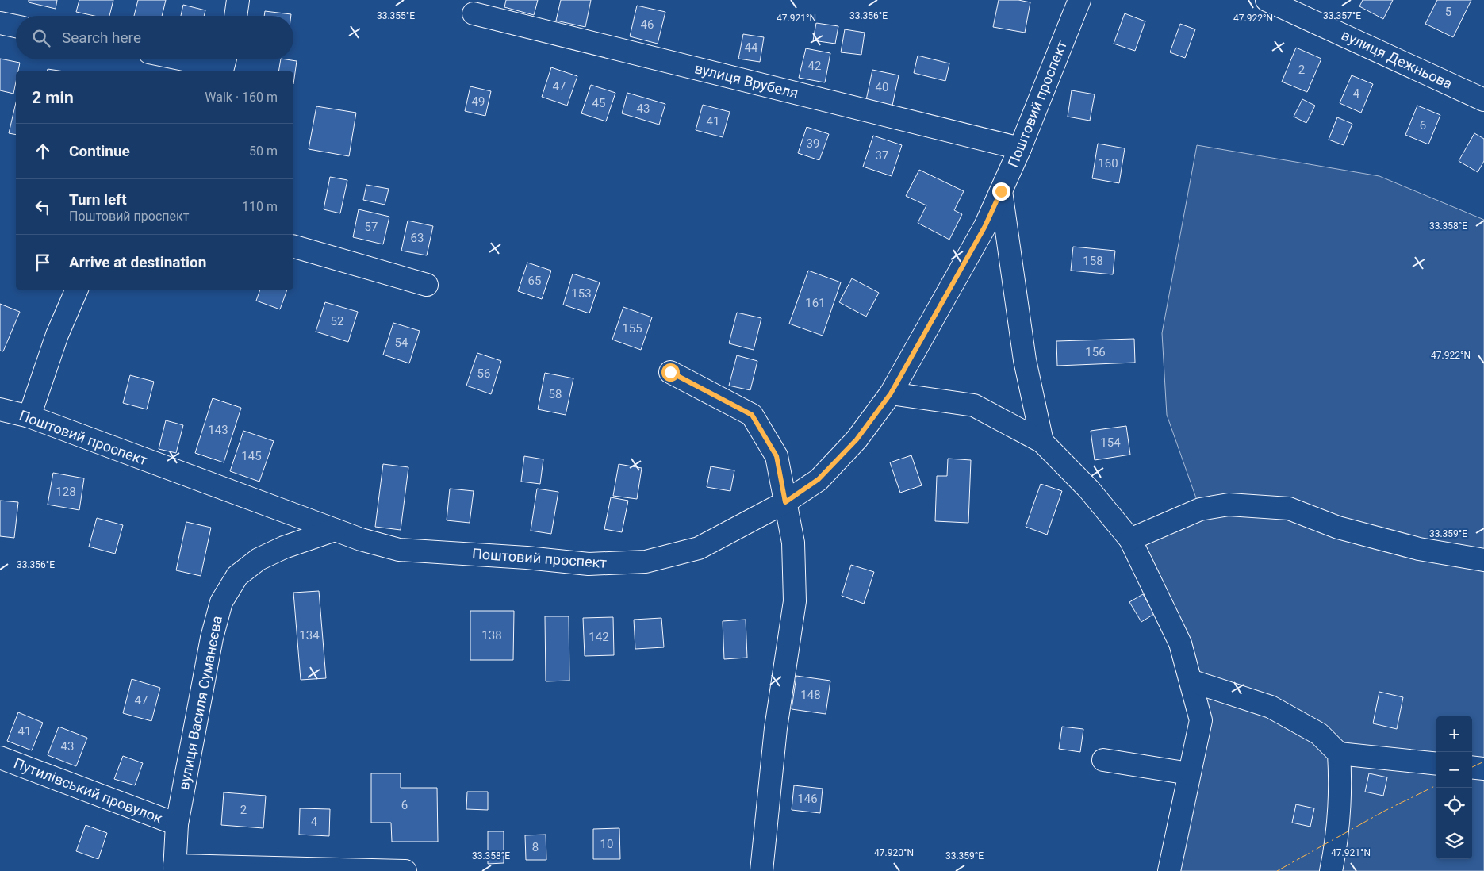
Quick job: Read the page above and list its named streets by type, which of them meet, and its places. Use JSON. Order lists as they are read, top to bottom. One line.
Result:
{"streets":{"street":["вулиця Дежньова","вулиця Врубеля","Поштовий проспект","вулиця Василя Суманєєва","Путилівський провулок"]},"crossings":[["вулиця Врубеля","Поштовий проспект"],["Поштовий проспект","вулиця Василя Суманєєва"],["вулиця Василя Суманєєва","Путилівський провулок"]],"house_numbers":["5","46","44","42","2","47","40","4","49","45","43","41","6","39","37","160","57","63","158","65","153","161","52","155","54","156","56","58","143","154","145","128","134","138","142","148","47","41","43","146","6","2","4","10","8"],"page":{"search":"Search here","heading":["2 min","Walk · 160 m"],"list":[["Continue","50 m"],["Turn left","Поштовий проспект","110 m"],"Arrive at destination"],"map_buttons":["+","−"]},"coordinates":["33.355°E","33.356°E","33.357°E","47.921°N","47.922°N","33.358°E","33.359°E","47.920°N"]}
